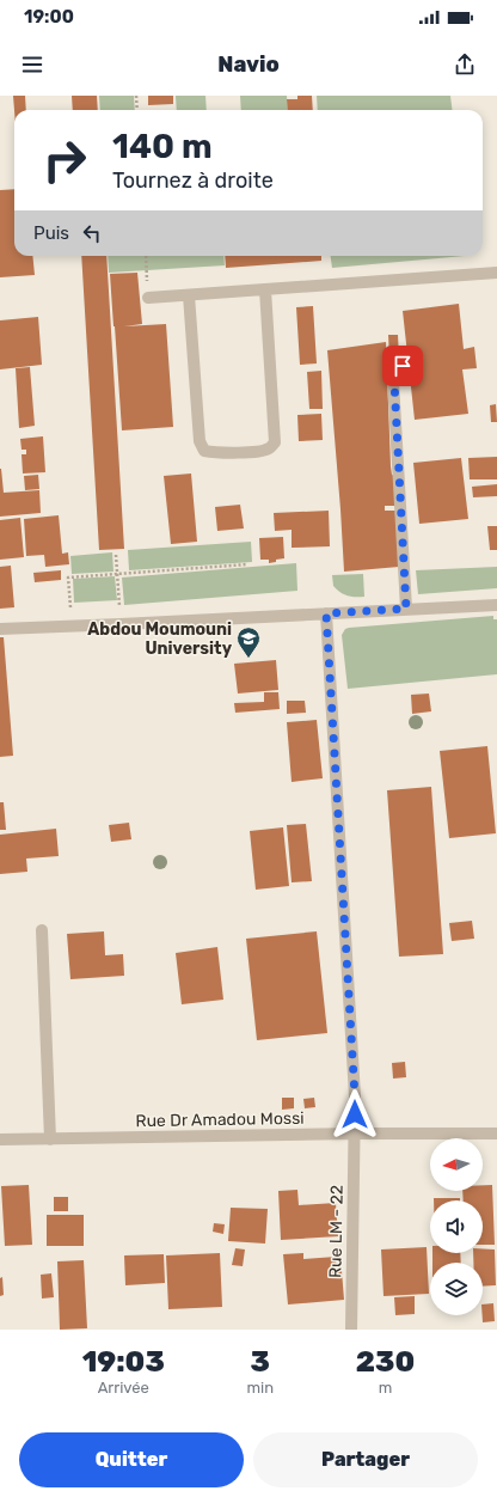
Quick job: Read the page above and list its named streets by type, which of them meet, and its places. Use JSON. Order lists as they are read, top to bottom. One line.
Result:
{"streets":{"street":["Rue Dr Amadou Mossi","Rue LM - 22"]},"crossings":[["Rue Dr Amadou Mossi","Rue LM - 22"]],"places":{"school or university":["Abdou Moumouni University"]},"north":"left","page":{"status":"19:00","header":"Navio","turn":["140 m","Tournez à droite"],"then":"Puis","eta":["19:03","Arrivée","3","min","230","m"],"buttons":["Quitter","Partager"]}}
